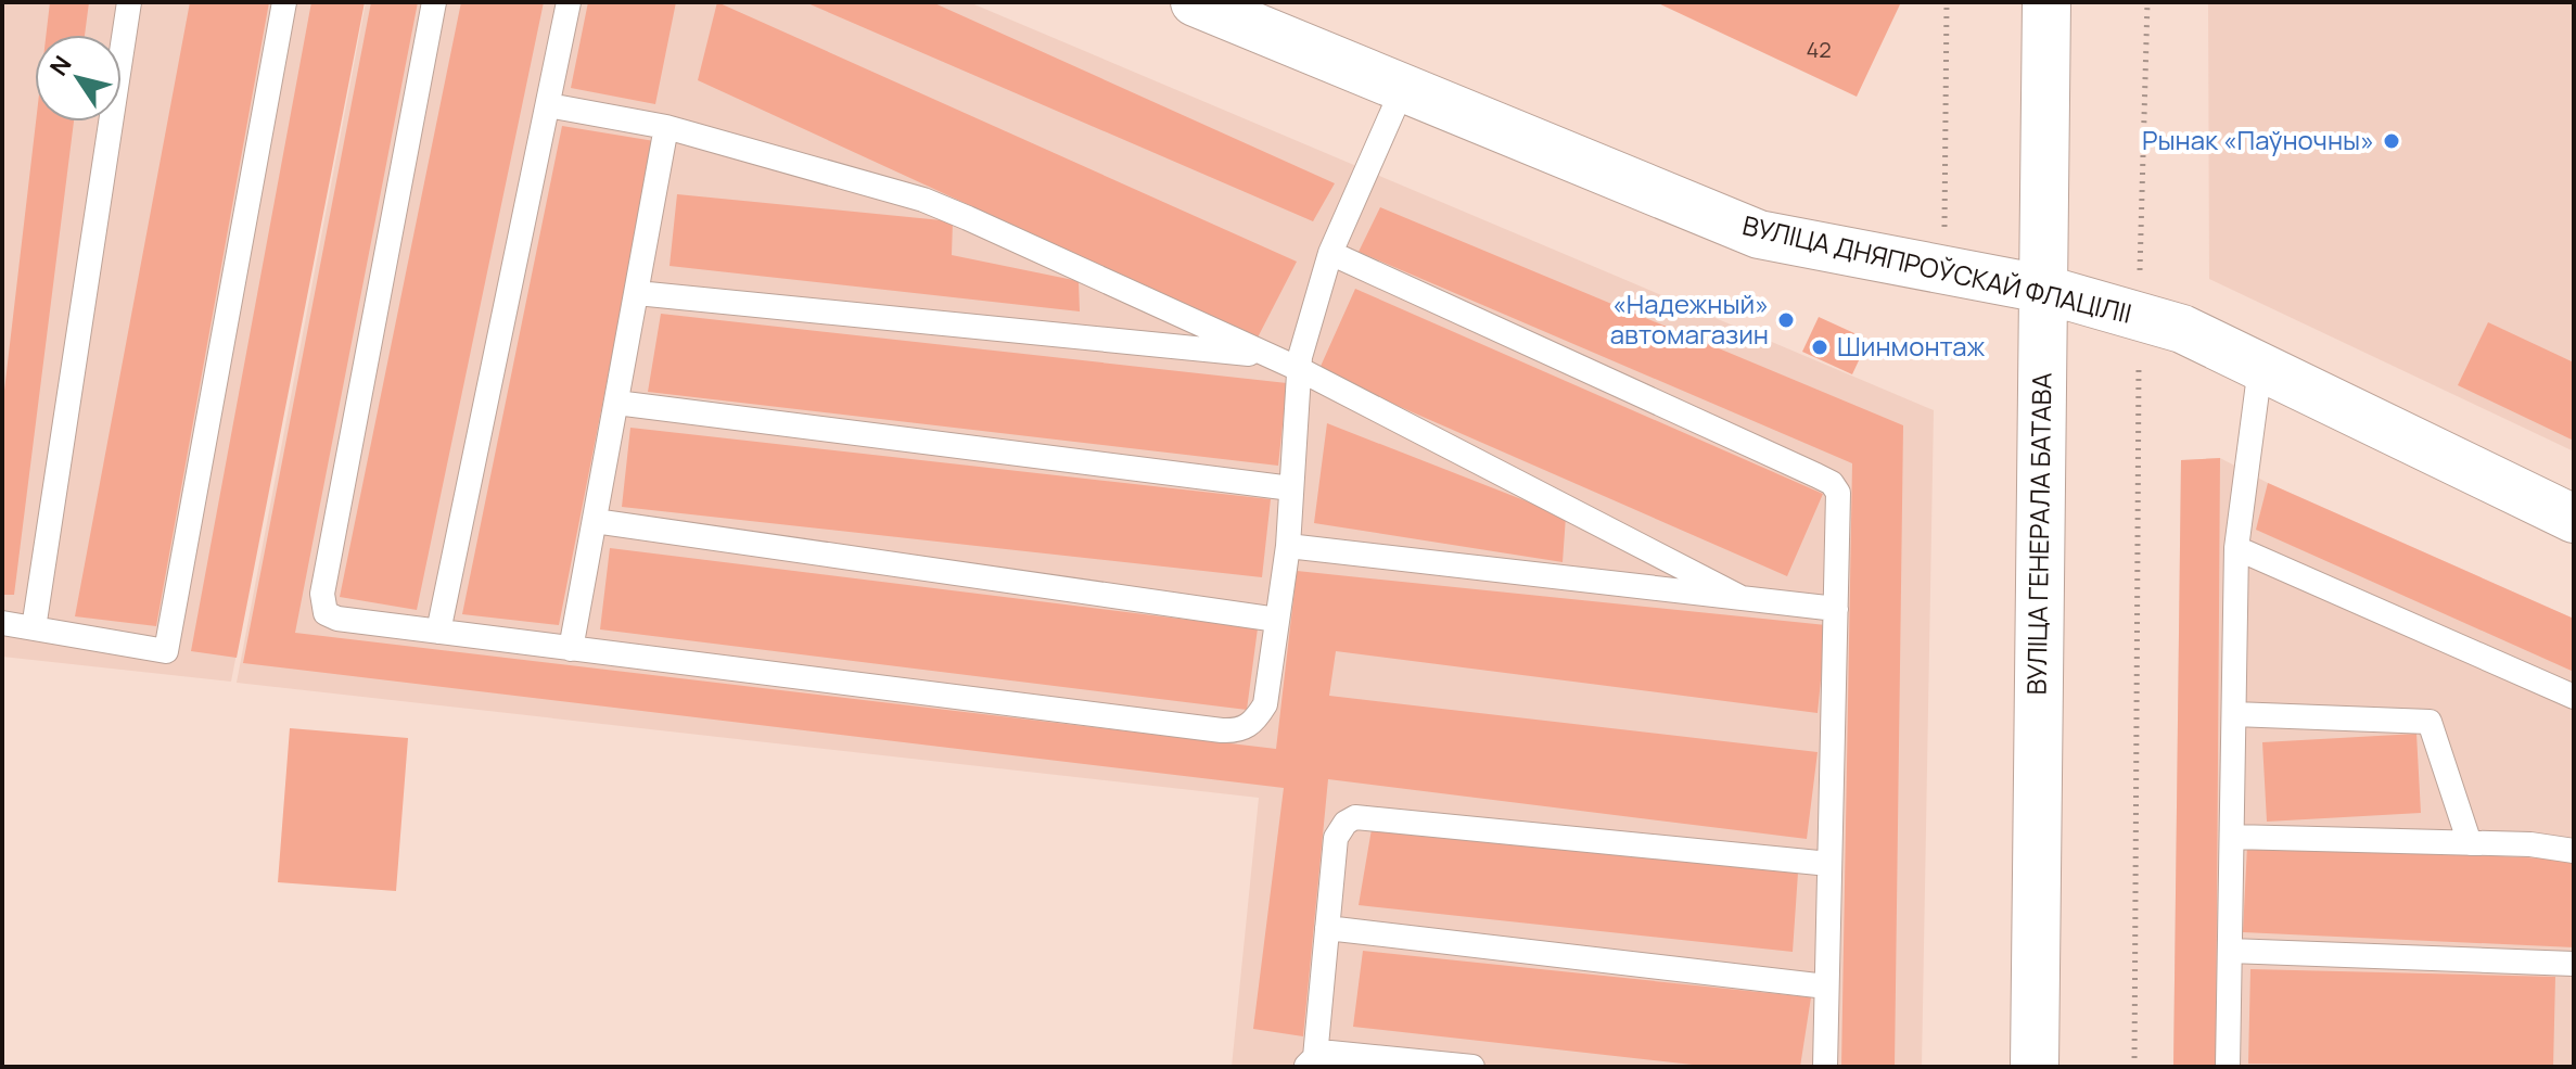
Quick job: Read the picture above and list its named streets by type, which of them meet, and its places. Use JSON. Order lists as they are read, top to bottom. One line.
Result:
{"streets":{"street":["ВУЛІЦА ДНЯПРОЎСКАЙ ФЛАЦІЛІІ","ВУЛІЦА ГЕНЕРАЛА БАТАВА"]},"crossings":[["ВУЛІЦА ДНЯПРОЎСКАЙ ФЛАЦІЛІІ","ВУЛІЦА ГЕНЕРАЛА БАТАВА"]],"places":["Рынак «Паўночны»","«Надежный» автомагазин","Шинмонтаж"],"house_numbers":["42"],"north":"top left"}
